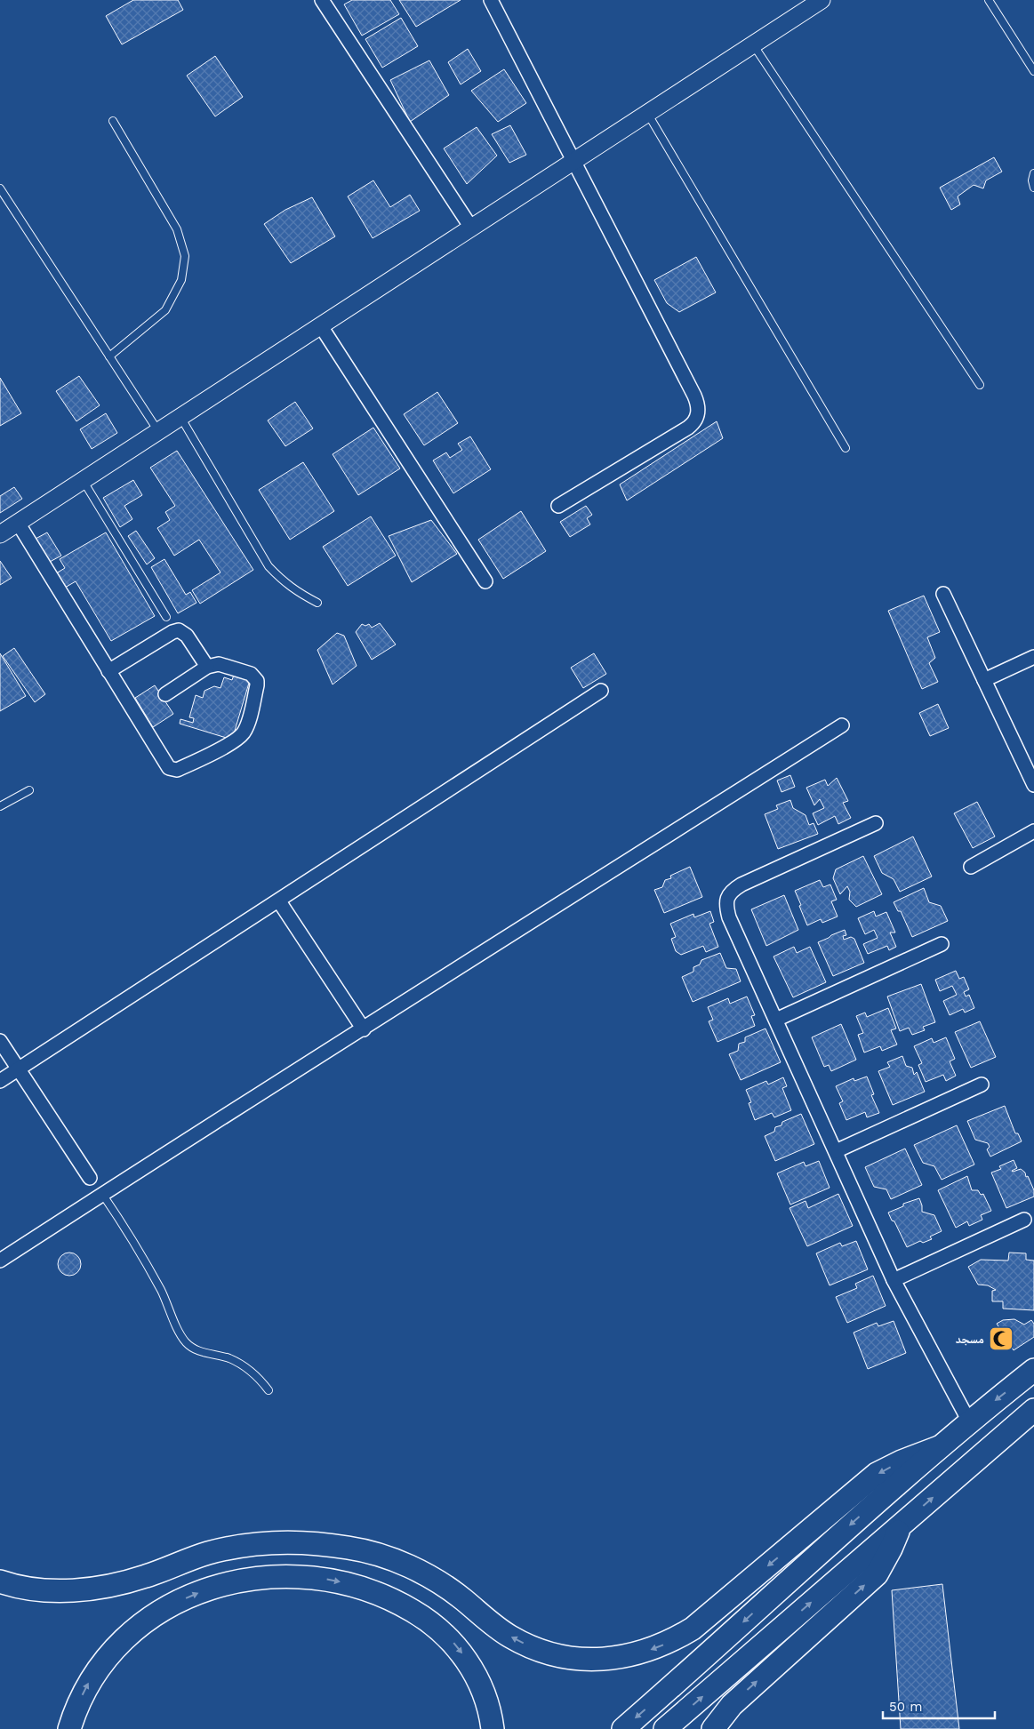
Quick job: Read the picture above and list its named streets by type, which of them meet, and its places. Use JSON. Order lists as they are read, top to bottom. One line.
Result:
{"places":{"mosque":["مسجد"]},"scale_bar":"50 m"}
